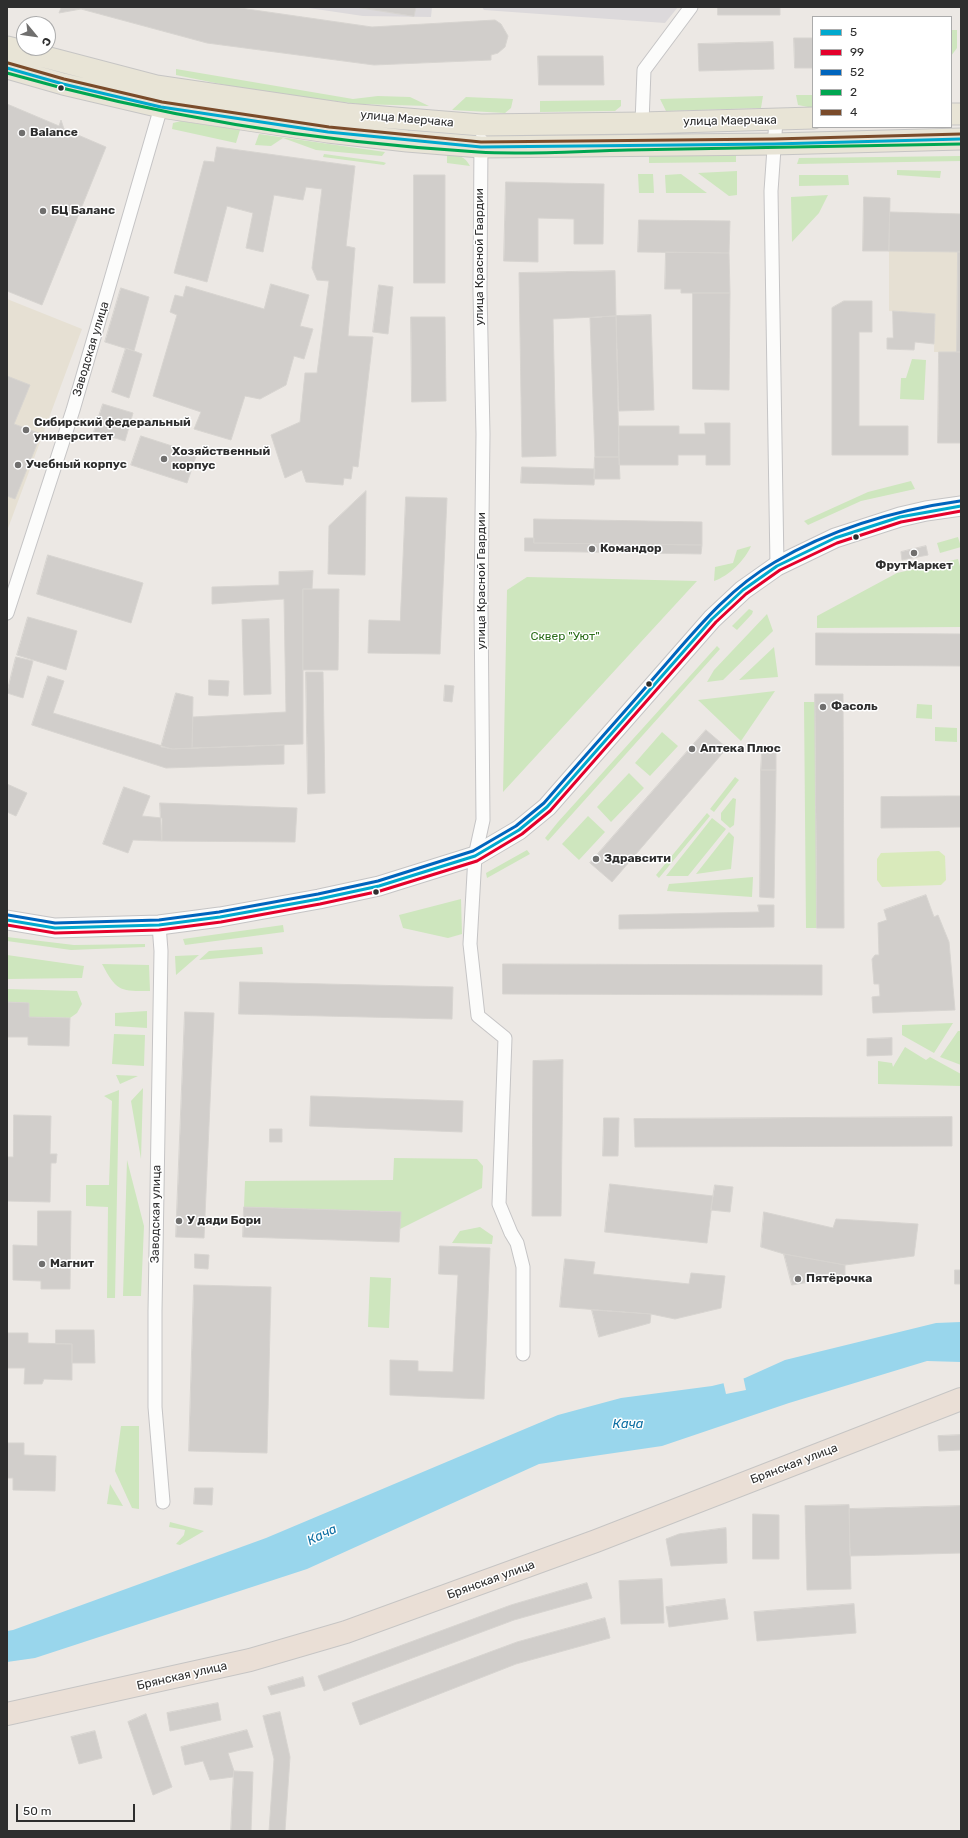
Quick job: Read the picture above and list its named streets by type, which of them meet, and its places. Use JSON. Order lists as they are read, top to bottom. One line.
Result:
{"streets":{"highway":["Брянская улица"],"main road":["улица Маерчака"],"street":["улица Красной Гвардии","Заводская улица"]},"crossings":[["улица Маерчака","улица Красной Гвардии"],["улица Маерчака","Заводская улица"]],"water":["Кача"],"parks":["Сквер \"Уют\""],"places":["Balance","БЦ Баланс","Сибирский федеральный университет","Хозяйственный корпус","Учебный корпус","Командор","ФрутМаркет","Фасоль","Аптека Плюс","Здравсити","У дяди Бори","Магнит","Пятёрочка"],"lines":["transit line 4","transit line 5","transit line 2","transit line 52","transit line 99"],"legend":["5","99","52","2","4"],"scale_bar":"50 m","north":"bottom right"}
